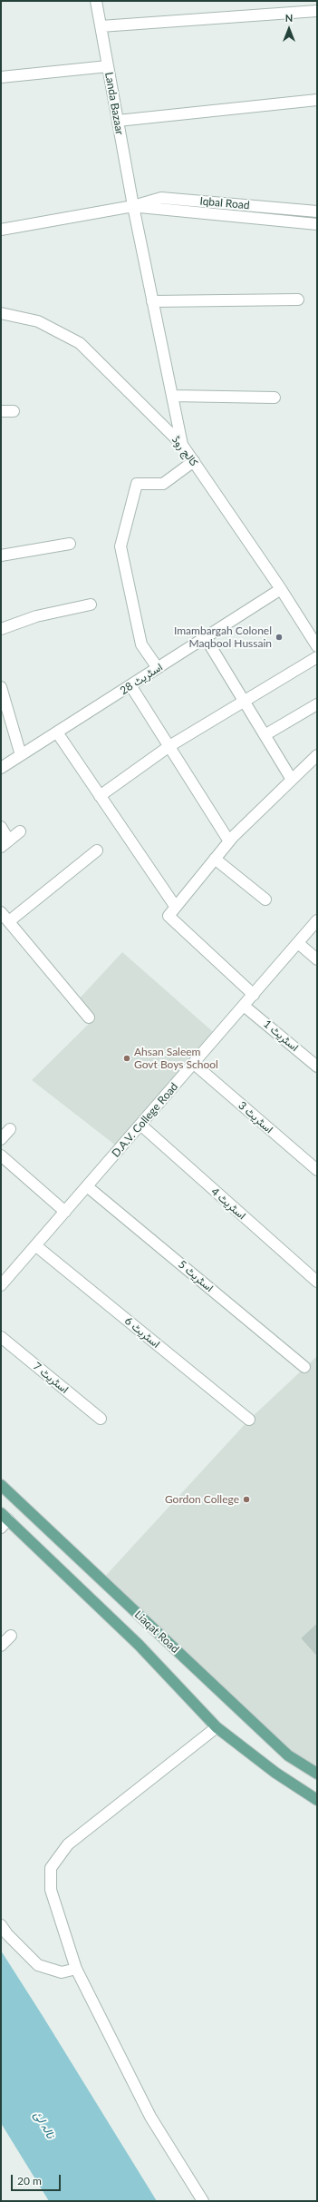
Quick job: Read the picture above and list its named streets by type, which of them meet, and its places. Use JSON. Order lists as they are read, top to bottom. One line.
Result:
{"streets":{"main road":["Liaqat Road"],"street":["Landa Bazaar","Iqbal Road","کالج روڈ","اسٹریٹ 28","اسٹریٹ 1","اسٹریٹ 3","D.A.V. College Road","اسٹریٹ 4","اسٹریٹ 5","اسٹریٹ 6","اسٹریٹ 7"]},"crossings":[["Landa Bazaar","Iqbal Road"],["Landa Bazaar","کالج روڈ"],["کالج روڈ","اسٹریٹ 28"],["اسٹریٹ 1","D.A.V. College Road"],["اسٹریٹ 3","D.A.V. College Road"],["D.A.V. College Road","اسٹریٹ 4"],["D.A.V. College Road","اسٹریٹ 5"],["D.A.V. College Road","اسٹریٹ 6"]],"water":["نالہ لئ"],"places":["Imambargah Colonel Maqbool Hussain","Ahsan Saleem Govt Boys School","Gordon College"],"scale_bar":"20 m","north":"top"}
